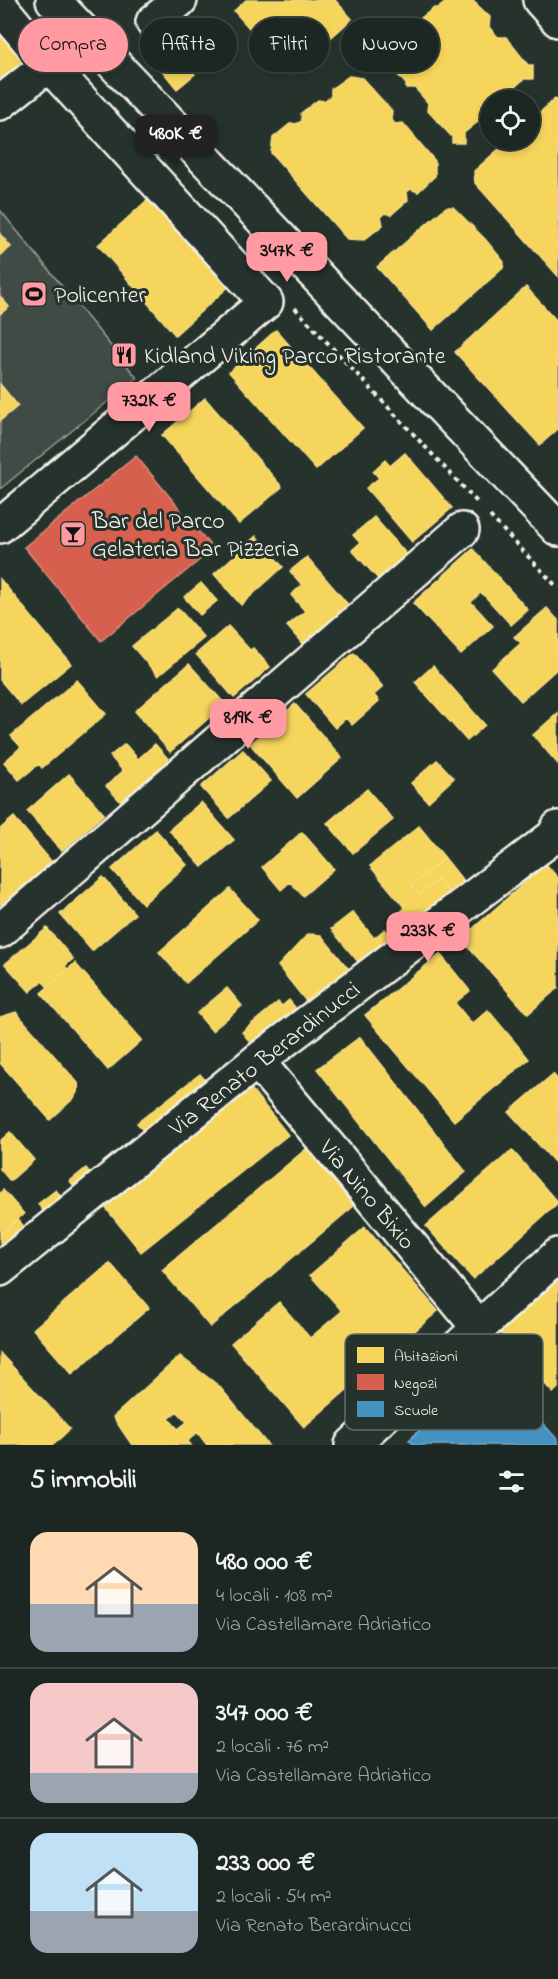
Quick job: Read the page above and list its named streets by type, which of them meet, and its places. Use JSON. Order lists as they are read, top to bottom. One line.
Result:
{"streets":{"street":["Via Renato Berardinucci","Via Nino Bixio"]},"crossings":[["Via Renato Berardinucci","Via Nino Bixio"]],"places":{"sports":["Policenter"],"restaurant":["Kidland Viking Parco Ristorante"],"bar":["Bar del Parco Gelateria Bar Pizzeria"]},"legend":["Abitazioni","Negozi","Scuole"],"page":{"chip":["Compra","Affitta","Filtri","Nuovo"],"price":["480K €","347K €","732K €","819K €","233K €"],"heading":"5 immobili","list":[{"name":"480 000 €","note":"4 locali · 108 m² · Via Castellamare Adriatico"},{"name":"347 000 €","note":"2 locali · 76 m² · Via Castellamare Adriatico"},{"name":"233 000 €","note":"2 locali · 54 m² · Via Renato Berardinucci"}]}}
